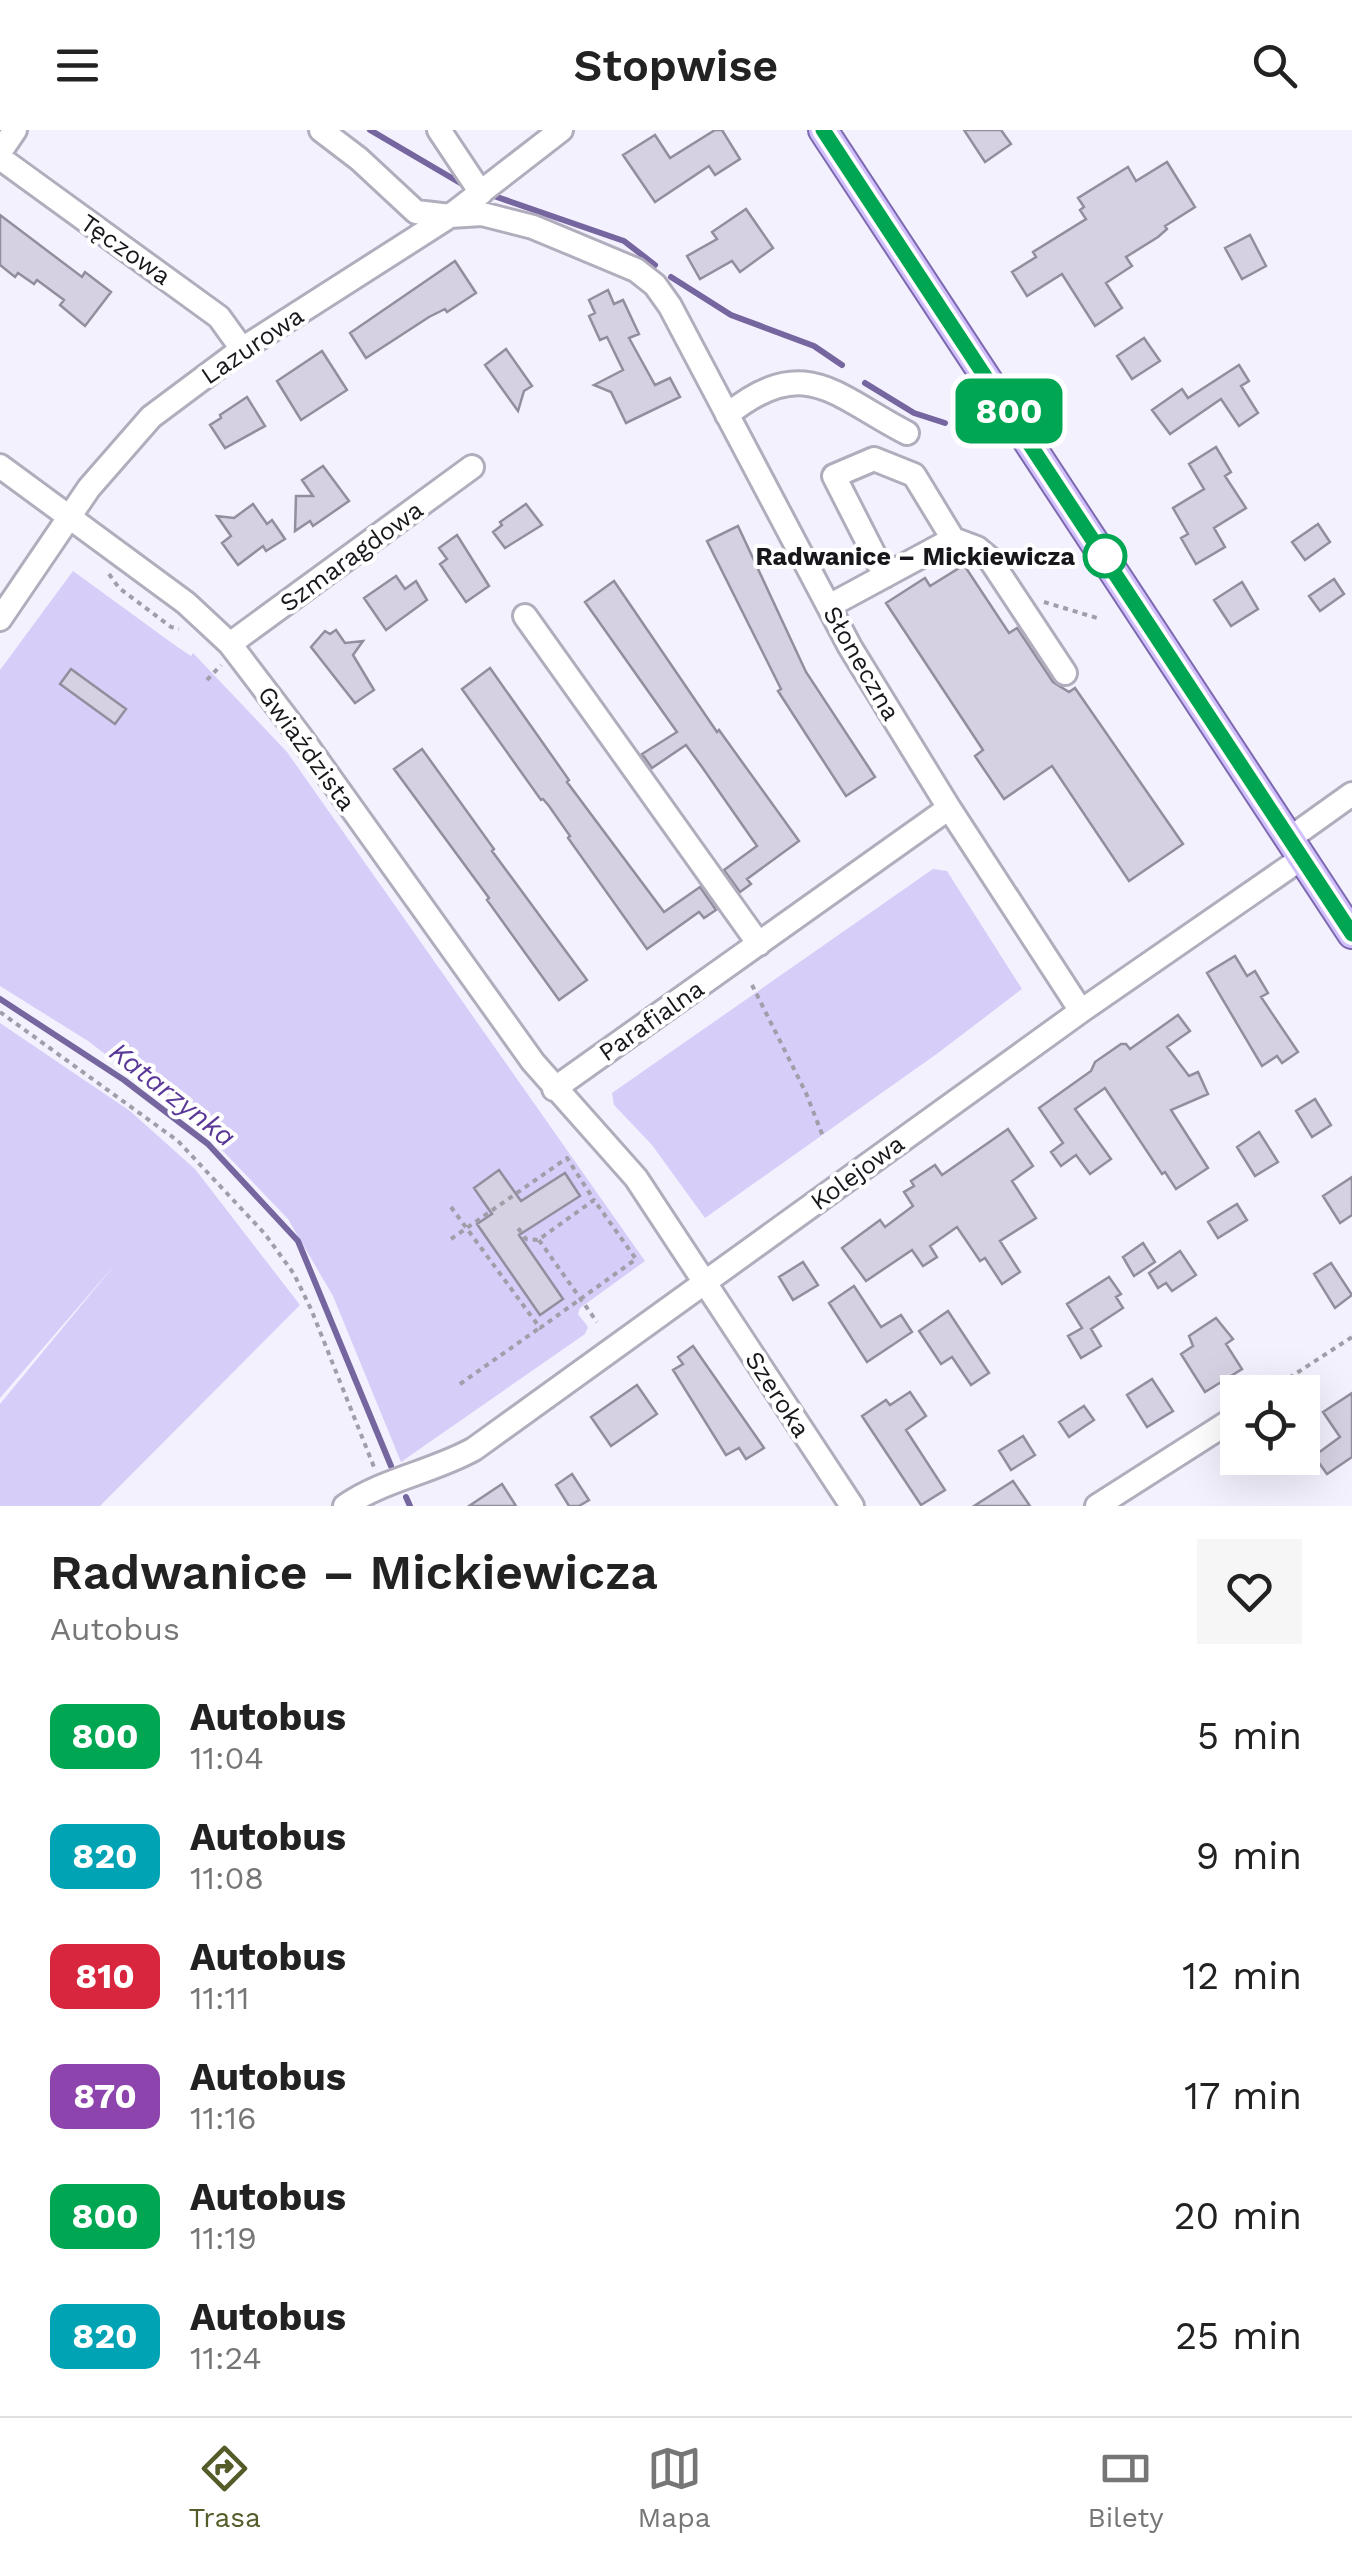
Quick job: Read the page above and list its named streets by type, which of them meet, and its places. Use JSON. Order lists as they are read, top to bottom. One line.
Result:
{"streets":{"street":["Tęczowa","Lazurowa","Szmaragdowa","Słoneczna","Gwiaździsta","Parafialna","Kolejowa","Szeroka"]},"crossings":[["Tęczowa","Lazurowa"],["Lazurowa","Słoneczna"],["Lazurowa","Gwiaździsta"],["Szmaragdowa","Gwiaździsta"],["Słoneczna","Parafialna"],["Słoneczna","Kolejowa"],["Gwiaździsta","Parafialna"],["Kolejowa","Szeroka"]],"water":["Katarzynka"],"places":["Radwanice – Mickiewicza"],"lines":["bus line 800"],"page":{"header":"Stopwise","on_map":"800","heading":["Radwanice – Mickiewicza","Autobus"],"list":[{"mark":"800","name":"Autobus","note":"11:04","value":"5 min"},{"mark":"820","name":"Autobus","note":"11:08","value":"9 min"},{"mark":"810","name":"Autobus","note":"11:11","value":"12 min"},{"mark":"870","name":"Autobus","note":"11:16","value":"17 min"},{"mark":"800","name":"Autobus","note":"11:19","value":"20 min"},{"mark":"820","name":"Autobus","note":"11:24","value":"25 min"}],"tabs":["Trasa","Mapa","Bilety"]}}
